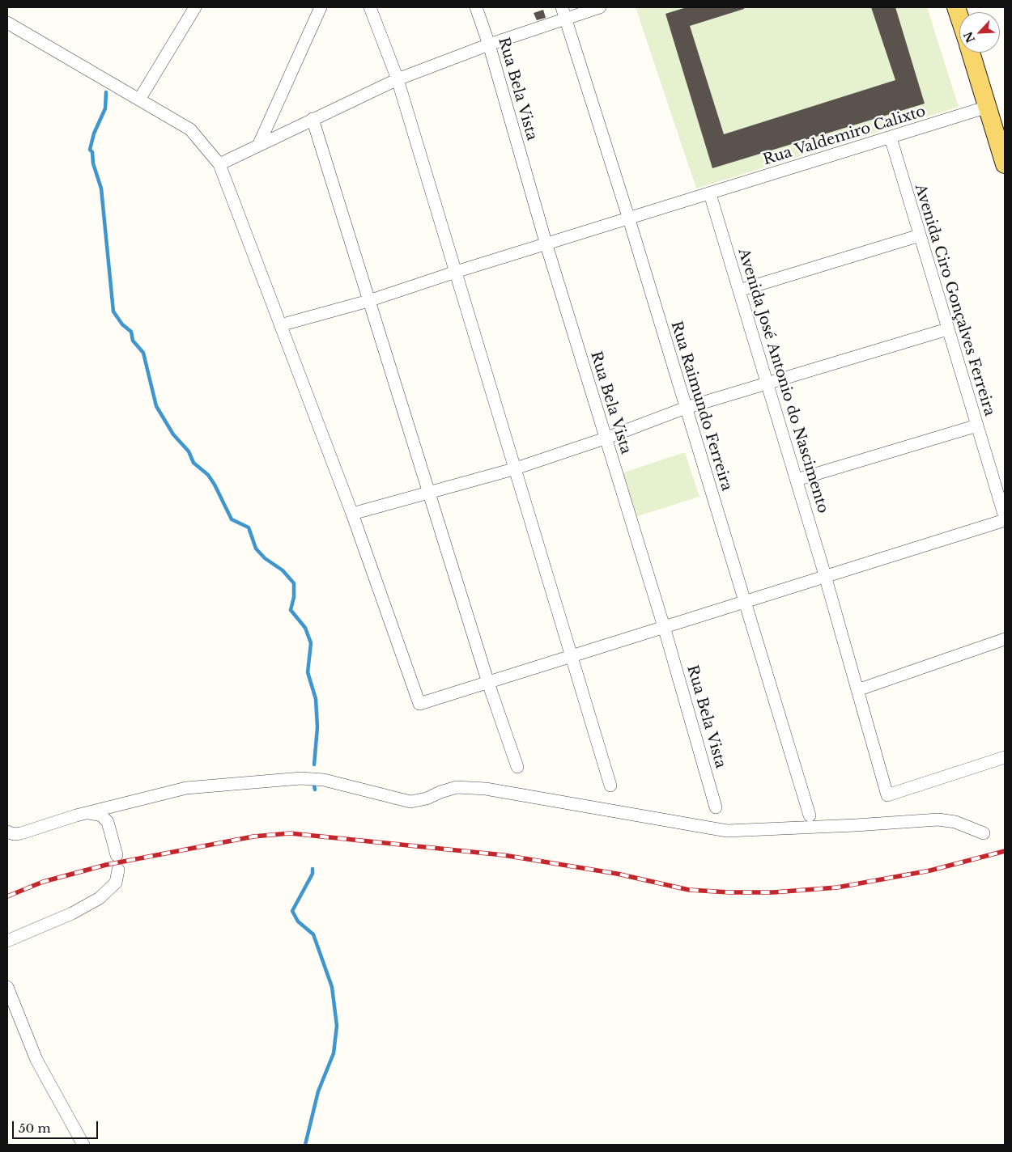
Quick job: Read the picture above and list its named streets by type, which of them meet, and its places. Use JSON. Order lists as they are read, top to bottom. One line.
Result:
{"streets":{"street":["Rua Bela Vista","Rua Valdemiro Calixto","Avenida Ciro Gonçalves Ferreira","Avenida José Antonio do Nascimento","Rua Raimundo Ferreira"]},"crossings":[["Rua Bela Vista","Rua Valdemiro Calixto"],["Rua Valdemiro Calixto","Avenida Ciro Gonçalves Ferreira"],["Rua Valdemiro Calixto","Avenida José Antonio do Nascimento"],["Rua Valdemiro Calixto","Rua Raimundo Ferreira"]],"scale_bar":"50 m","north":"bottom left"}
